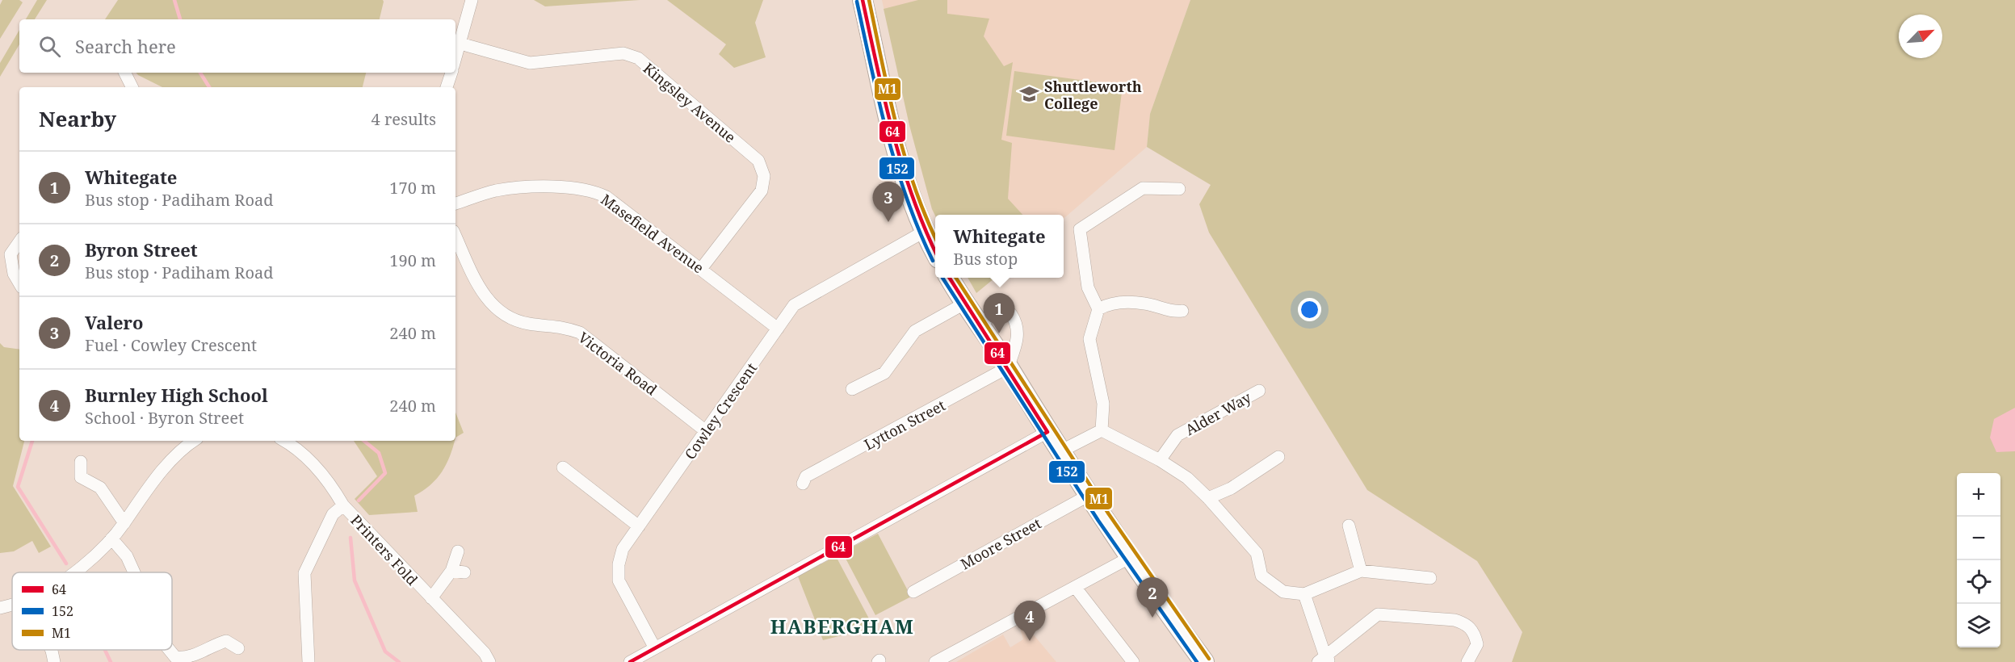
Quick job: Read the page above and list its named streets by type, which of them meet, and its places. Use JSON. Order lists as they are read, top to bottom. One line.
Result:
{"streets":{"street":["Kingsley Avenue","Masefield Avenue","Victoria Road","Cowley Crescent","Alder Way","Lytton Street","Moore Street","Printers Fold"]},"crossings":[["Kingsley Avenue","Masefield Avenue"],["Masefield Avenue","Cowley Crescent"],["Victoria Road","Cowley Crescent"]],"districts":["HABERGHAM"],"places":{"school or university":["Shuttleworth College"]},"lines":["transit line 64","transit line M1","transit line 152"],"legend":["64","152","M1"],"north":"top right","page":{"search":"Search here","heading":["Nearby","4 results"],"list":[{"mark":"1","name":"Whitegate","note":"Bus stop · Padiham Road","value":"170 m"},{"mark":"2","name":"Byron Street","note":"Bus stop · Padiham Road","value":"190 m"},{"mark":"3","name":"Valero","note":"Fuel · Cowley Crescent","value":"240 m"},{"mark":"4","name":"Burnley High School","note":"School · Byron Street","value":"240 m"}],"pins":["3","1","2","4"],"popup":["Whitegate","Bus stop"],"map_buttons":["+","−"]}}
